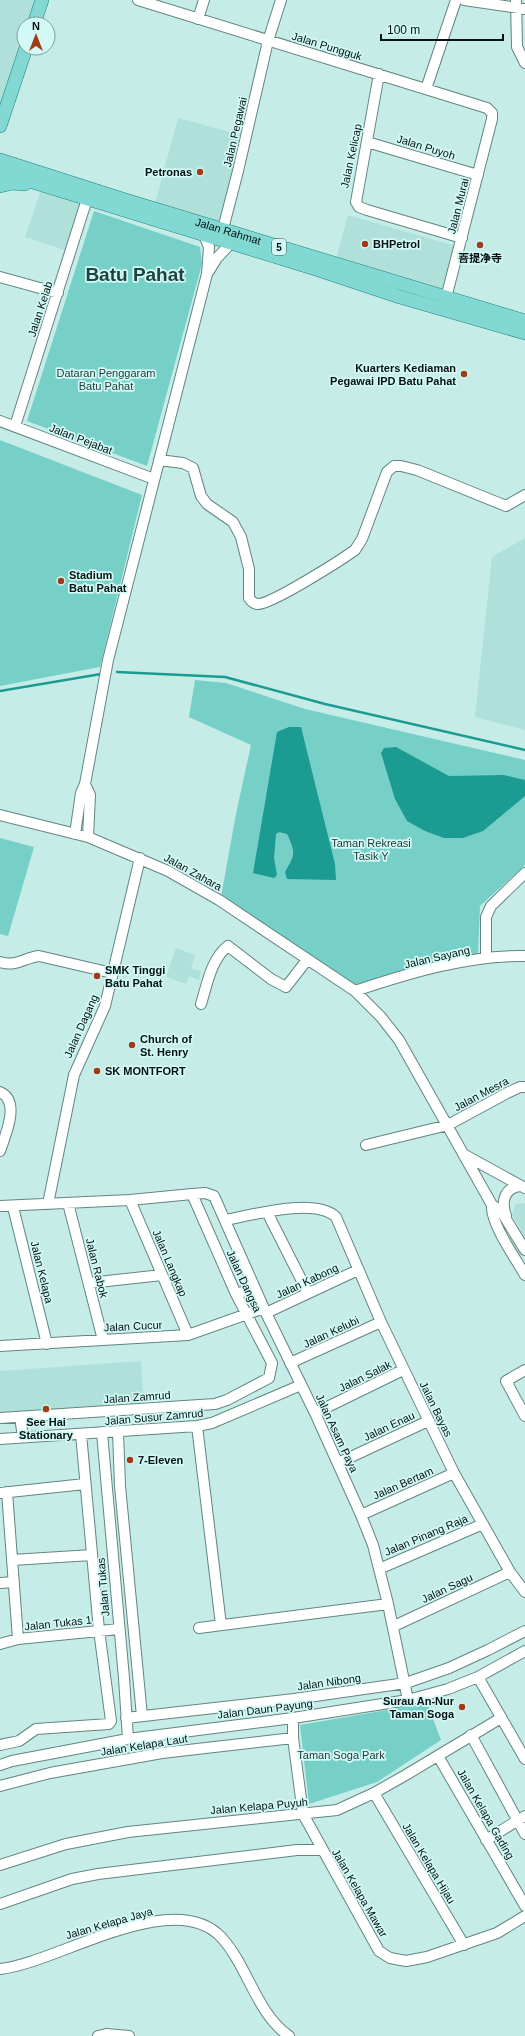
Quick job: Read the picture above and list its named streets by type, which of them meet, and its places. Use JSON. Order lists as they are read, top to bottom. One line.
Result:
{"streets":{"main road":["Jalan Rahmat","5"],"street":["Jalan Pungguk","Jalan Pegawai","Jalan Puyoh","Jalan Kelicap","Jalan Murai","Jalan Kelab","Jalan Pejabat","Jalan Zahara","Jalan Sayang","Jalan Dagang","Jalan Mesra","Jalan Langkap","Jalan Rabok","Jalan Kelapa","Jalan Dangsa","Jalan Kabong","Jalan Cucur","Jalan Kelubi","Jalan Salak","Jalan Zamrud","Jalan Bayas","Jalan Susur Zamrud","Jalan Enau","Jalan Asam Paya","Jalan Bertam","Jalan Pinang Raja","Jalan Tukas","Jalan Sagu","Jalan Tukas 1","Jalan Nibong","Jalan Daun Payung","Jalan Kelapa Laut","Jalan Kelapa Puyuh","Jalan Kelapa Gading","Jalan Kelapa Hijau","Jalan Kelapa Mawar","Jalan Kelapa Jaya"]},"crossings":[["Jalan Pungguk","Jalan Pegawai"],["Jalan Pungguk","Jalan Kelicap"],["Jalan Pungguk","Jalan Murai"],["Jalan Pegawai","Jalan Rahmat"],["Jalan Puyoh","Jalan Kelicap"],["Jalan Puyoh","Jalan Murai"],["Jalan Kelicap","Jalan Murai"],["Jalan Murai","Jalan Rahmat"],["Jalan Rahmat","Jalan Kelab"],["Jalan Kelab","Jalan Pejabat"],["Jalan Zahara","Jalan Sayang"],["Jalan Zahara","Jalan Dagang"],["Jalan Zahara","Jalan Mesra"],["Jalan Langkap","Jalan Cucur"],["Jalan Rabok","Jalan Cucur"],["Jalan Kelapa","Jalan Cucur"],["Jalan Dangsa","Jalan Cucur"],["Jalan Dangsa","Jalan Zamrud"],["Jalan Dangsa","Jalan Asam Paya"],["Jalan Kabong","Jalan Cucur"],["Jalan Kabong","Jalan Bayas"],["Jalan Kabong","Jalan Asam Paya"],["Jalan Cucur","Jalan Asam Paya"],["Jalan Kelubi","Jalan Bayas"],["Jalan Kelubi","Jalan Asam Paya"],["Jalan Salak","Jalan Bayas"],["Jalan Salak","Jalan Asam Paya"],["Jalan Bayas","Jalan Enau"],["Jalan Bayas","Jalan Asam Paya"],["Jalan Bayas","Jalan Bertam"],["Jalan Bayas","Jalan Pinang Raja"],["Jalan Bayas","Jalan Sagu"],["Jalan Susur Zamrud","Jalan Asam Paya"],["Jalan Susur Zamrud","Jalan Tukas"],["Jalan Enau","Jalan Asam Paya"],["Jalan Asam Paya","Jalan Bertam"],["Jalan Asam Paya","Jalan Pinang Raja"],["Jalan Asam Paya","Jalan Sagu"],["Jalan Asam Paya","Jalan Nibong"],["Jalan Asam Paya","Jalan Daun Payung"],["Jalan Tukas","Jalan Tukas 1"],["Jalan Tukas","Jalan Nibong"],["Jalan Tukas","Jalan Daun Payung"],["Jalan Daun Payung","Jalan Kelapa Mawar"],["Jalan Kelapa Laut","Jalan Kelapa Mawar"],["Jalan Kelapa Puyuh","Jalan Kelapa Gading"],["Jalan Kelapa Puyuh","Jalan Kelapa Hijau"],["Jalan Kelapa Puyuh","Jalan Kelapa Mawar"],["Jalan Kelapa Hijau","Jalan Kelapa Mawar"]],"districts":["Batu Pahat"],"parks":["Dataran Penggaram Batu Pahat","Taman Rekreasi Tasik Y","Taman Soga Park"],"places":["Petronas","BHPetrol","菩提净寺","Kuarters Kediaman Pegawai IPD Batu Pahat","Stadium Batu Pahat","SMK Tinggi Batu Pahat","Church of St. Henry","SK MONTFORT","See Hai Stationary","7-Eleven","Surau An-Nur Taman Soga"],"scale_bar":"100 m","north":"top"}
